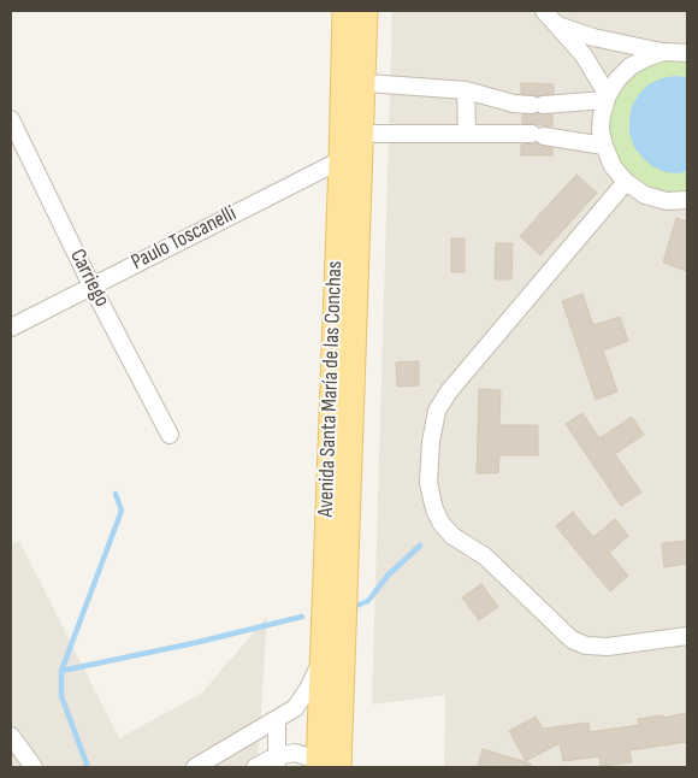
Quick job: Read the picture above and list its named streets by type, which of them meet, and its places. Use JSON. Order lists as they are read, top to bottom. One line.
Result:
{"streets":{"main road":["Avenida Santa María de las Conchas"],"street":["Paulo Toscanelli","Carriego"]},"crossings":[["Paulo Toscanelli","Carriego"],["Paulo Toscanelli","Avenida Santa María de las Conchas"]]}
